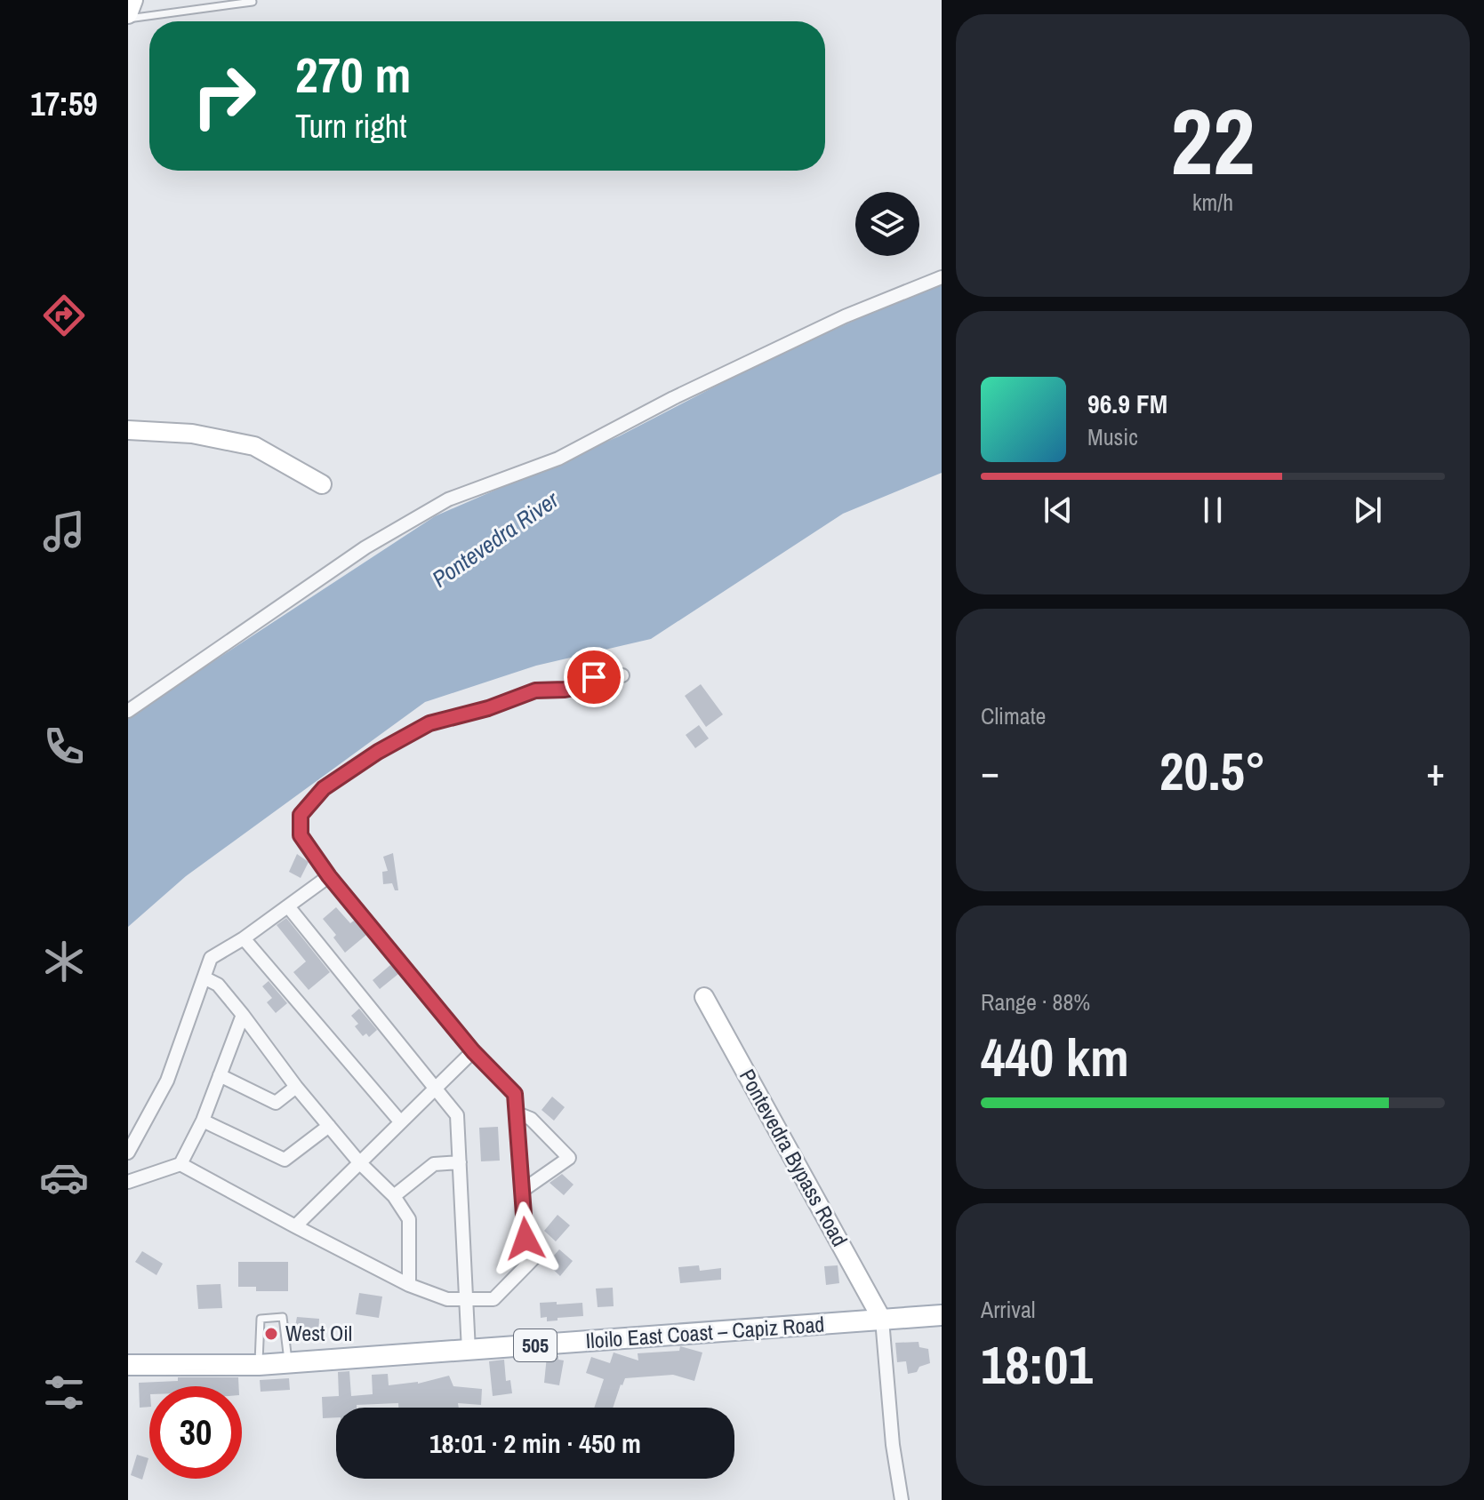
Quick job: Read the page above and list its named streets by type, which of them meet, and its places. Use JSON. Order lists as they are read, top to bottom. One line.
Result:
{"streets":{"main road":["Pontevedra Bypass Road","Iloilo East Coast – Capiz Road","505"]},"crossings":[["Pontevedra Bypass Road","Iloilo East Coast – Capiz Road"]],"water":["Pontevedra River"],"places":["West Oil"],"page":{"tabs":"17:59","tile":[["22","km/h"],"Climate",["Range · 88%","440 km"],["Arrival","18:01"]],"turn":["270 m","Turn right"],"song":["96.9 FM","Music"],"heat":["−","20.5°","+"],"limit":"30","trip":"18:01 · 2 min · 450 m"}}
